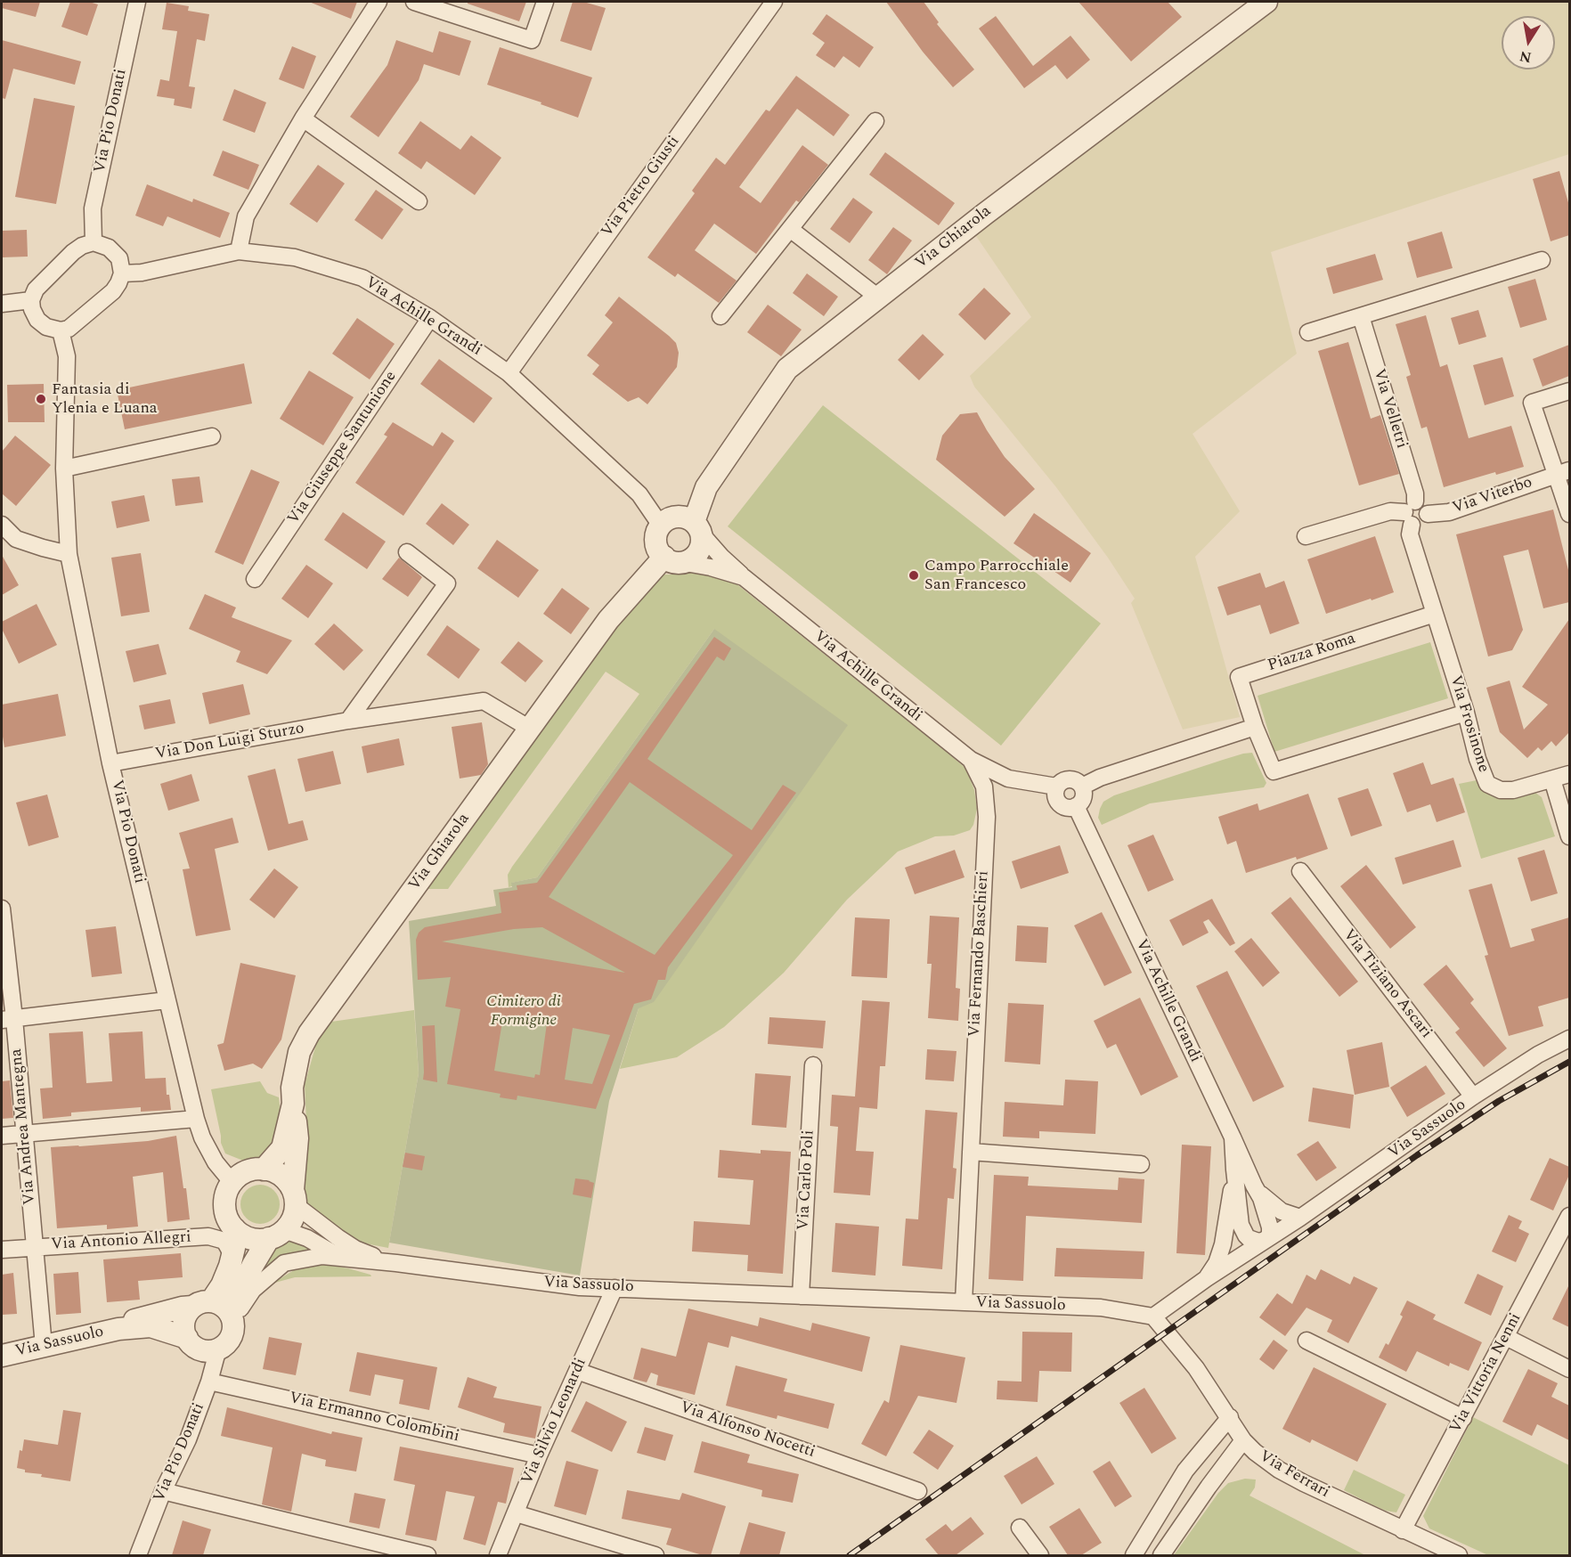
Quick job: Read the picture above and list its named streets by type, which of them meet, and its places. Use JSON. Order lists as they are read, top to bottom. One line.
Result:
{"streets":{"street":["Via Pio Donati","Via Pietro Giusti","Via Ghiarola","Via Achille Grandi","Via Velletri","Via Giuseppe Santunione","Via Viterbo","Piazza Roma","Via Frosinone","Via Don Luigi Sturzo","Via Fernando Baschieri","Via Tiziano Ascari","Via Andrea Mantegna","Via Sassuolo","Via Carlo Poli","Via Antonio Allegri","Via Vittoria Nenni","Via Ermanno Colombini","Via Silvio Leonardi","Via Alfonso Nocetti","Via Ferrari"]},"crossings":[["Via Pio Donati","Via Ghiarola"],["Via Pio Donati","Via Achille Grandi"],["Via Pio Donati","Via Don Luigi Sturzo"],["Via Pio Donati","Via Sassuolo"],["Via Pio Donati","Via Ermanno Colombini"],["Via Pietro Giusti","Via Achille Grandi"],["Via Ghiarola","Via Achille Grandi"],["Via Ghiarola","Via Don Luigi Sturzo"],["Via Ghiarola","Via Sassuolo"],["Via Achille Grandi","Via Giuseppe Santunione"],["Via Achille Grandi","Via Fernando Baschieri"],["Via Achille Grandi","Via Sassuolo"],["Via Velletri","Via Viterbo"],["Via Velletri","Piazza Roma"],["Via Velletri","Via Frosinone"],["Piazza Roma","Via Frosinone"],["Via Fernando Baschieri","Via Sassuolo"],["Via Tiziano Ascari","Via Sassuolo"],["Via Andrea Mantegna","Via Sassuolo"],["Via Andrea Mantegna","Via Antonio Allegri"],["Via Sassuolo","Via Carlo Poli"],["Via Sassuolo","Via Silvio Leonardi"],["Via Sassuolo","Via Ferrari"],["Via Vittoria Nenni","Via Ferrari"],["Via Ermanno Colombini","Via Silvio Leonardi"],["Via Silvio Leonardi","Via Alfonso Nocetti"]],"parks":["Cimitero di Formigine"],"places":["Fantasia di Ylenia e Luana","Campo Parrocchiale San Francesco"],"north":"bottom"}
